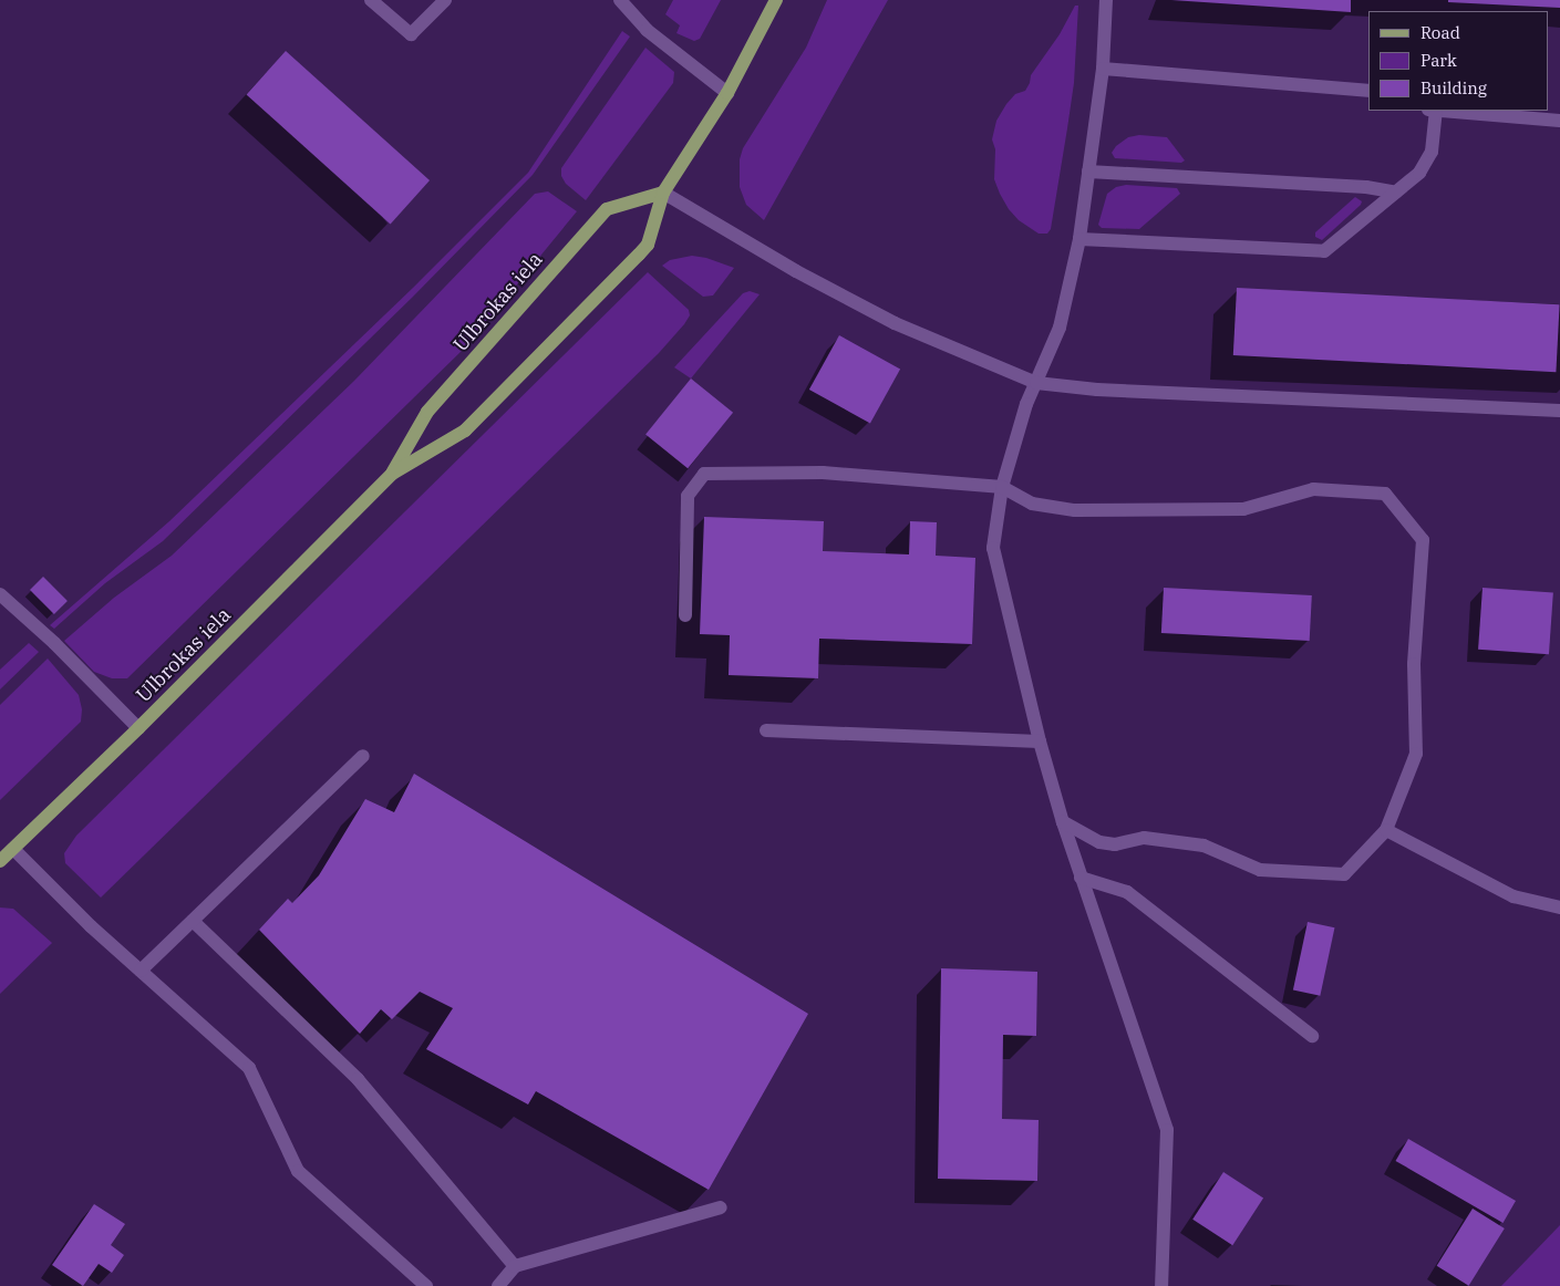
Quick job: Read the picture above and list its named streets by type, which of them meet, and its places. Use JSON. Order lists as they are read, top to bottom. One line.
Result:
{"streets":{"main road":["Ulbrokas iela"]},"legend":["Road","Park","Building"]}
